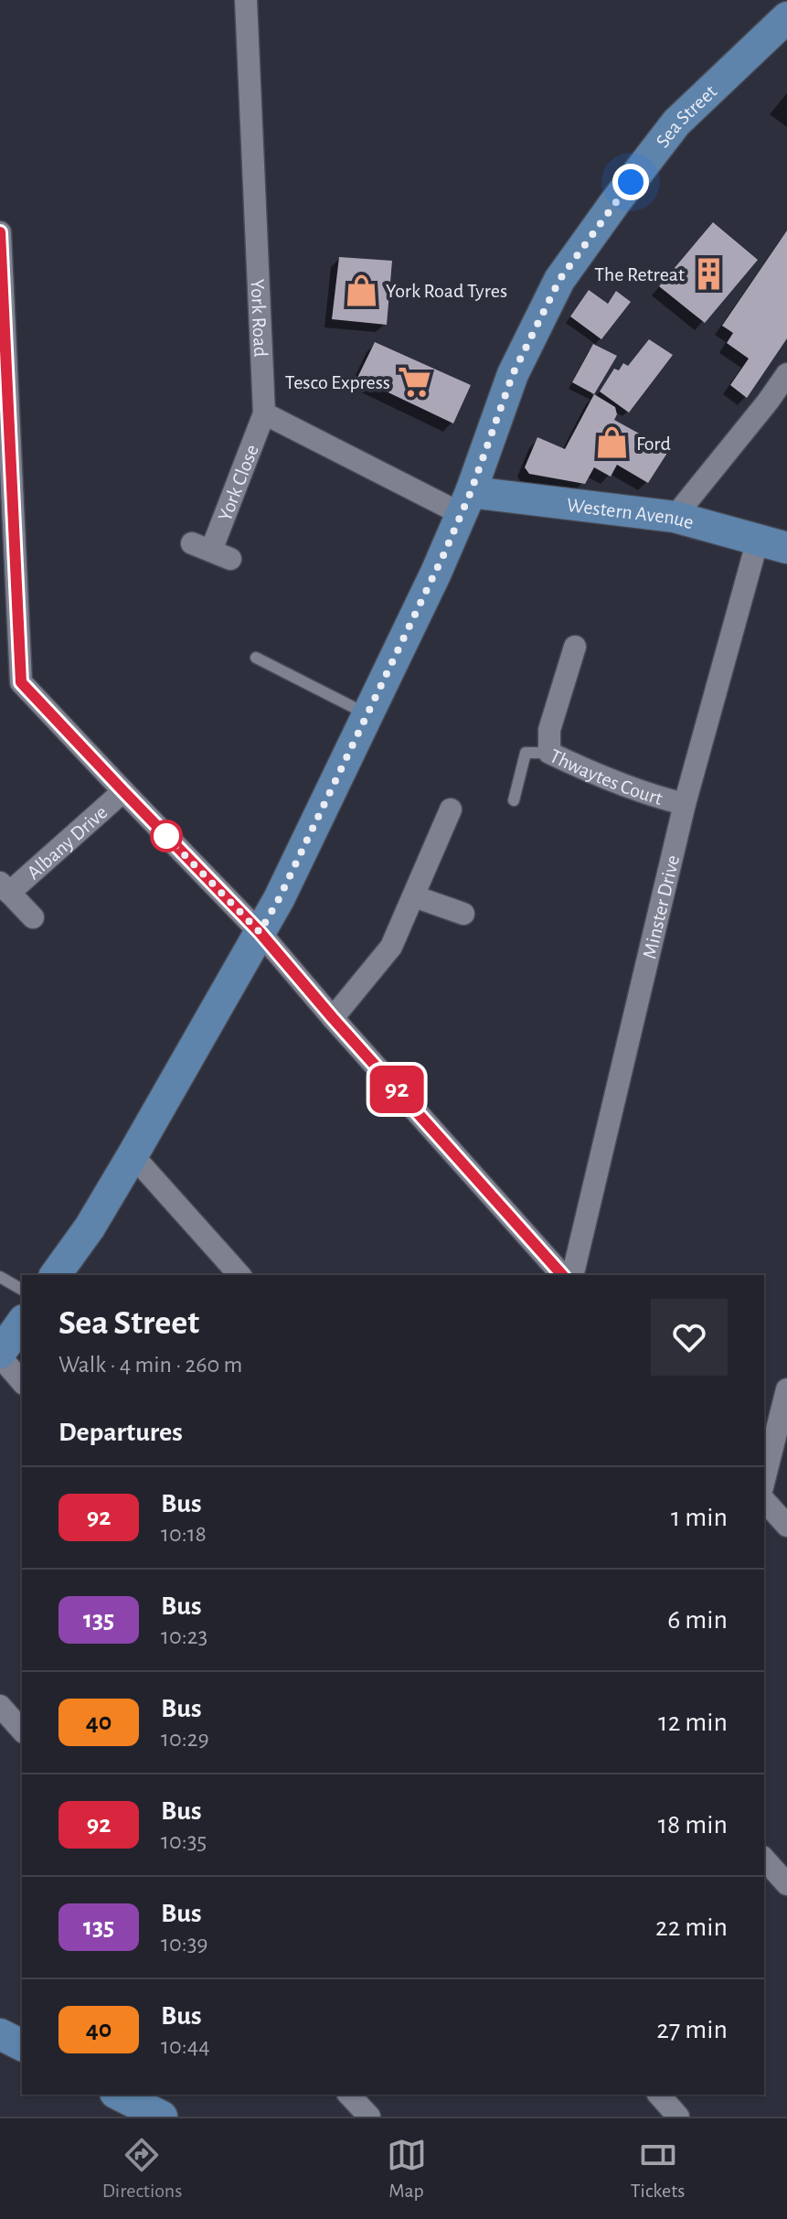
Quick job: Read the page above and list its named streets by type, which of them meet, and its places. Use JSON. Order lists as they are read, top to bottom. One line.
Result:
{"streets":{"main road":["Sea Street","Western Avenue"],"street":["York Road","York Close","Thwaytes Court","Albany Drive","Minster Drive"]},"crossings":[["Sea Street","Western Avenue"],["Sea Street","Albany Drive"],["York Road","York Close"],["Western Avenue","Minster Drive"],["Thwaytes Court","Minster Drive"]],"places":{"building":["The Retreat"],"shop":["York Road Tyres","Ford"],"supermarket":["Tesco Express"]},"lines":["bus line 92"],"page":{"on_map":"92","heading":[["Sea Street","Walk · 4 min · 260 m"],"Departures"],"list":[{"mark":"92","name":"Bus","note":"10:18","value":"1 min"},{"mark":"135","name":"Bus","note":"10:23","value":"6 min"},{"mark":"40","name":"Bus","note":"10:29","value":"12 min"},{"mark":"92","name":"Bus","note":"10:35","value":"18 min"},{"mark":"135","name":"Bus","note":"10:39","value":"22 min"},{"mark":"40","name":"Bus","note":"10:44","value":"27 min"}],"tabs":["Directions","Map","Tickets"]}}
